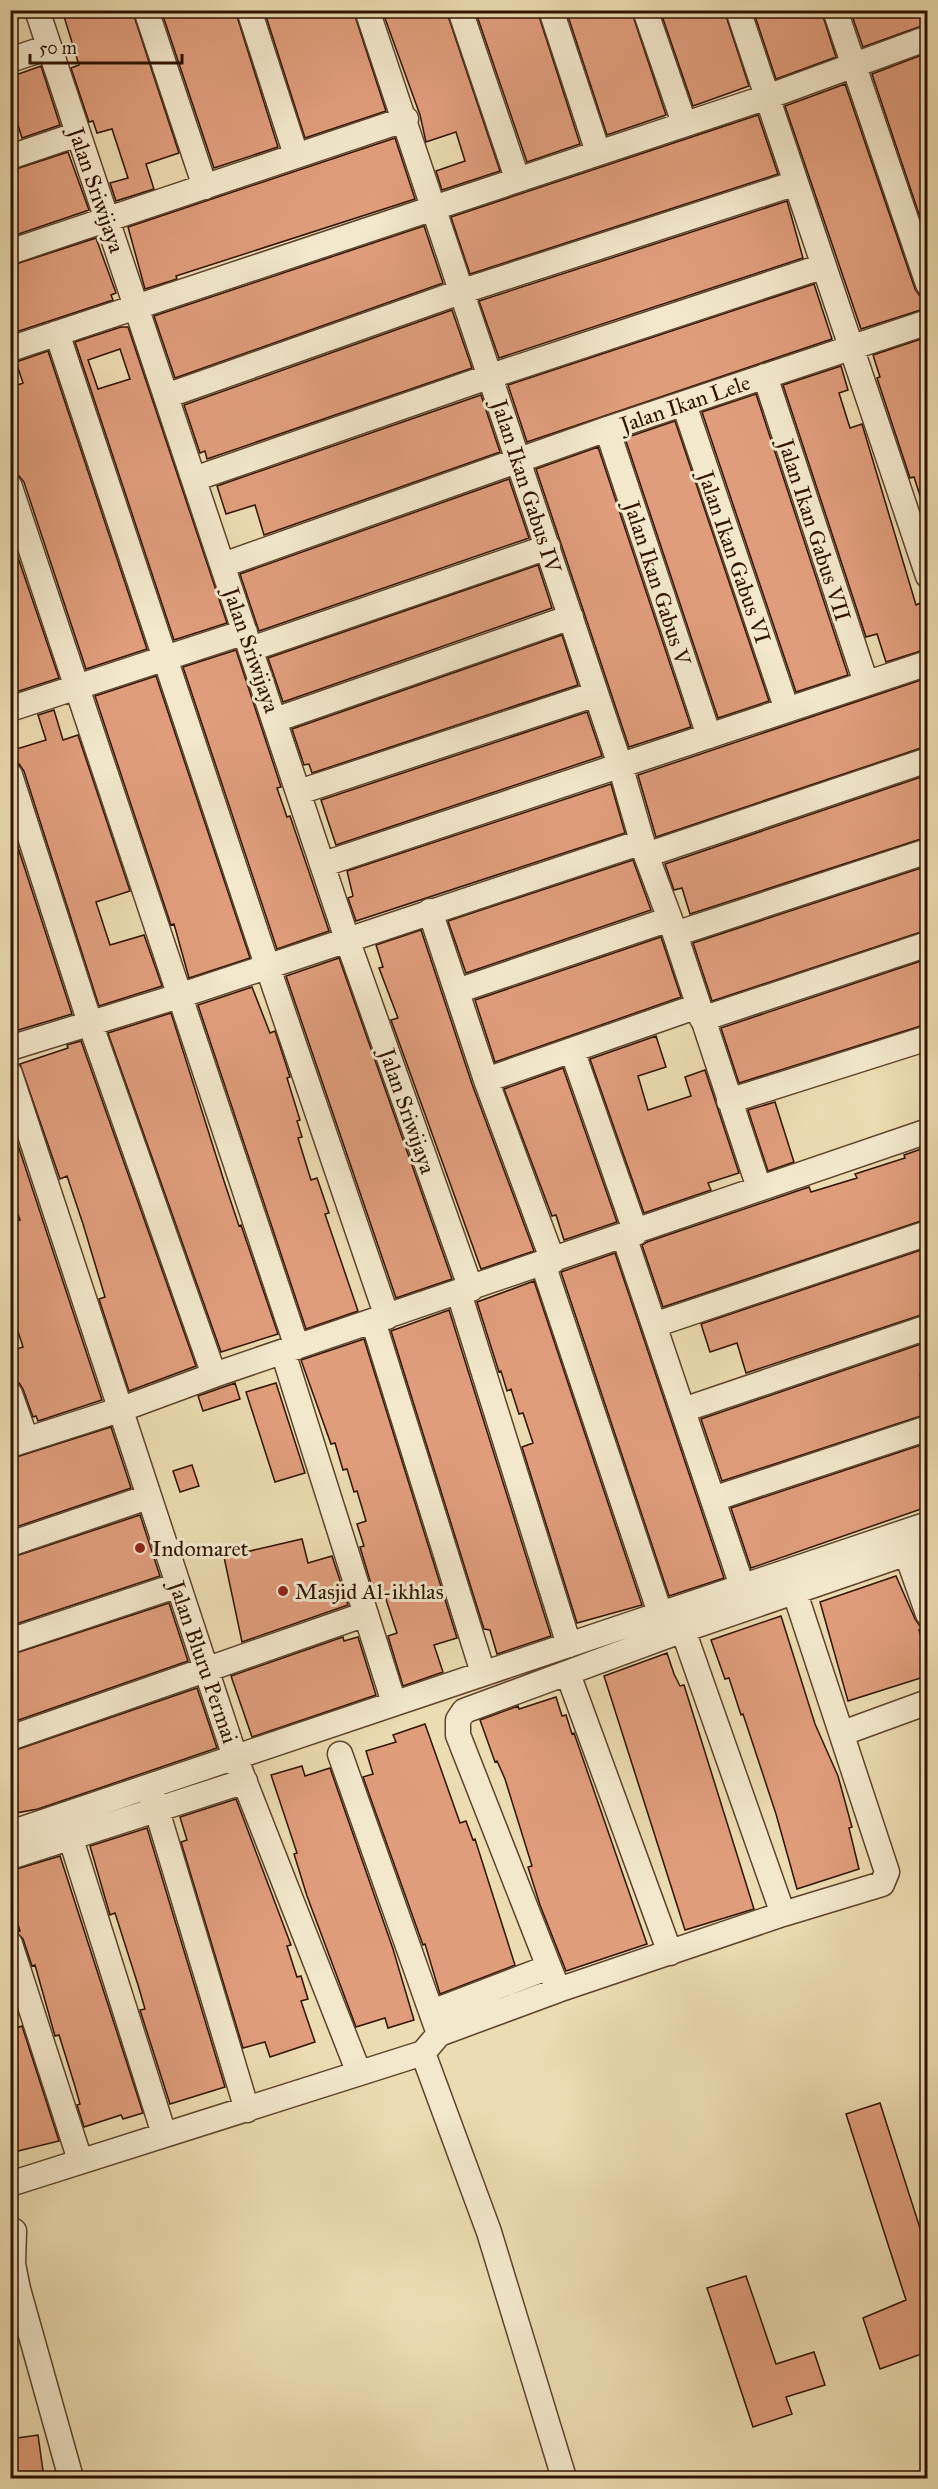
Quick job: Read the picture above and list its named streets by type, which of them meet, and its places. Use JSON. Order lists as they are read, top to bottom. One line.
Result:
{"streets":{"street":["Jalan Sriwijaya","Jalan Ikan Lele","Jalan Ikan Gabus IV","Jalan Ikan Gabus VII","Jalan Ikan Gabus VI","Jalan Ikan Gabus V","Jalan Bluru Permai"]},"crossings":[["Jalan Sriwijaya","Jalan Ikan Lele"],["Jalan Ikan Lele","Jalan Ikan Gabus IV"],["Jalan Ikan Lele","Jalan Ikan Gabus VII"],["Jalan Ikan Lele","Jalan Ikan Gabus VI"],["Jalan Ikan Lele","Jalan Ikan Gabus V"]],"places":["Indomaret","Masjid Al-ikhlas"],"scale_bar":"50 m"}
